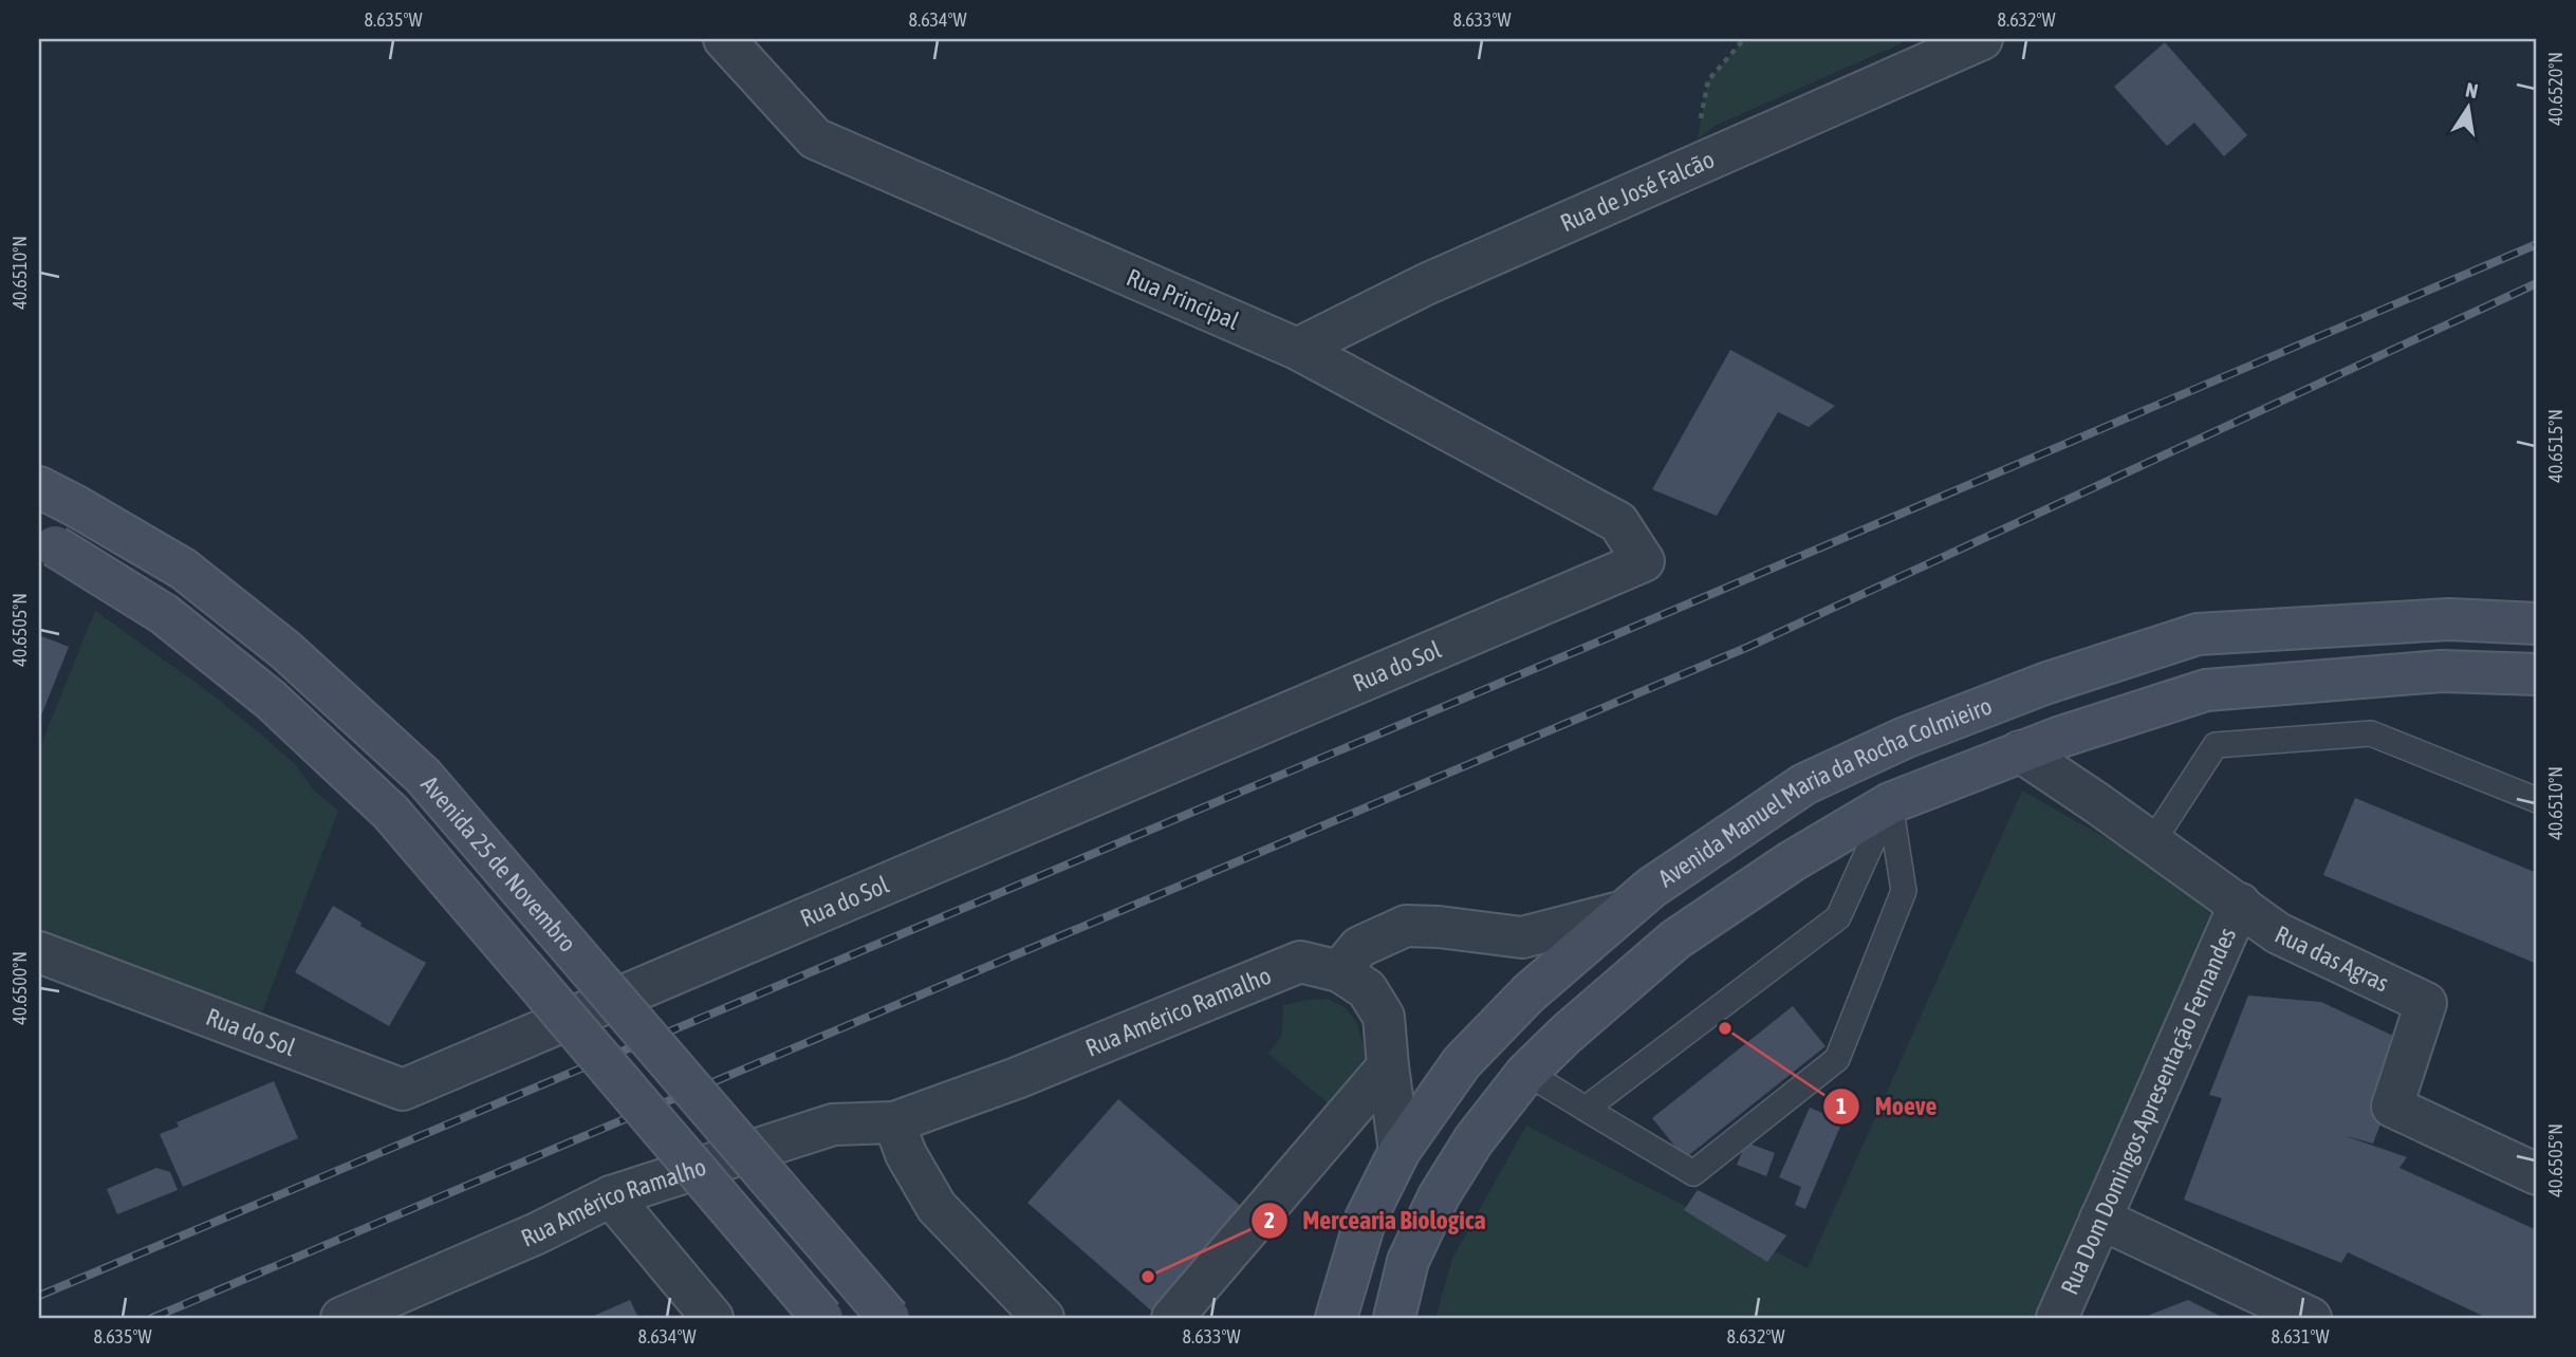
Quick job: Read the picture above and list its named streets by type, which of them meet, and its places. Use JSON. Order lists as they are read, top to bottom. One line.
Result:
{"streets":{"main road":["Avenida Manuel Maria da Rocha Colmieiro","Avenida 25 de Novembro"],"street":["Rua de José Falcão","Rua Principal","Rua do Sol","Rua das Agras","Rua Américo Ramalho","Rua Dom Domingos Apresentação Fernandes"]},"crossings":[["Rua de José Falcão","Rua Principal"],["Rua Principal","Rua do Sol"],["Avenida Manuel Maria da Rocha Colmieiro","Rua das Agras"],["Avenida Manuel Maria da Rocha Colmieiro","Rua Américo Ramalho"],["Rua das Agras","Rua Dom Domingos Apresentação Fernandes"]],"places":["Moeve","Mercearia Biologica"],"north":"top","coordinates":["8.635°W","8.634°W","8.633°W","8.632°W","40.6520°N","40.6510°N","40.6515°N","40.6505°N","40.6500°N","8.631°W"]}
